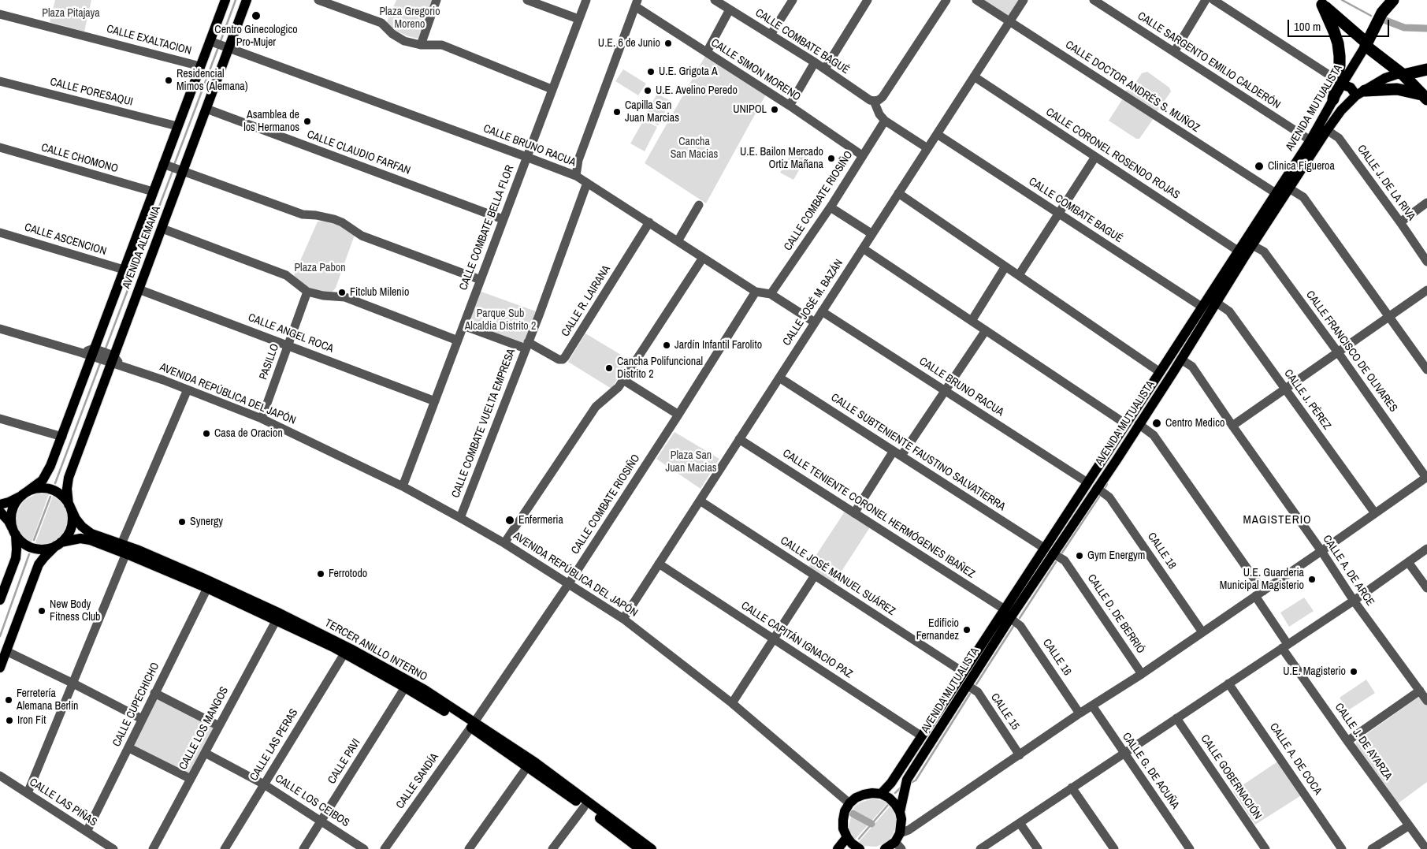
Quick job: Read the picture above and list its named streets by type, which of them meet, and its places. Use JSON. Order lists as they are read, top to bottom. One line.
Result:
{"streets":{"main road":["AVENIDA MUTUALISTA","AVENIDA ALEMANIA","TERCER ANILLO INTERNO"],"street":["CALLE EXALTACION","CALLE COMBATE BAGUÉ","CALLE SARGENTO EMILIO CALDERÓN","CALLE SIMON MORENO","CALLE DOCTOR ANDRÉS S. MUÑOZ","CALLE PORESAQUI","CALLE BRUNO RACUA","CALLE CLAUDIO FARFAN","CALLE CORONEL ROSENDO ROJAS","CALLE CHOMONO","CALLE J. DE LA RIVA","CALLE COMBATE RIOSIÑO","CALLE COMBATE BELLA FLOR","CALLE ASCENCION","CALLE R. LAIRANA","CALLE JOSÉ M. BAZÁN","CALLE ANGEL ROCA","CALLE FRANCISCO DE OLIVARES","PASILLO","AVENIDA REPÚBLICA DEL JAPÓN","CALLE J. PÉREZ","CALLE COMBATE VUELTA EMPRESA","CALLE SUBTENIENTE FAUSTINO SALVATIERRA","CALLE TENIENTE CORONEL HERMÓGENES IBAÑEZ","CALLE 18","CALLE A. DE ARCE","CALLE JOSÉ MANUEL SUÁREZ","CALLE D. DE BERRIÓ","CALLE CAPITÁN IGNACIO PAZ","CALLE 16","CALLE CUPECHICHO","CALLE 15","CALLE LOS MANGOS","CALLE J. DE AYARZA","CALLE LAS PERAS","CALLE A. DE COCA","CALLE PAVI","CALLE G. DE ACUÑA","CALLE GOBERNACIÓN","CALLE SANDÍA","CALLE LOS CEIBOS","CALLE LAS PIÑAS"]},"crossings":[["CALLE EXALTACION","AVENIDA ALEMANIA"],["CALLE COMBATE BAGUÉ","AVENIDA MUTUALISTA"],["CALLE COMBATE BAGUÉ","CALLE JOSÉ M. BAZÁN"],["CALLE SARGENTO EMILIO CALDERÓN","AVENIDA MUTUALISTA"],["CALLE SIMON MORENO","CALLE COMBATE RIOSIÑO"],["CALLE DOCTOR ANDRÉS S. MUÑOZ","AVENIDA MUTUALISTA"],["CALLE DOCTOR ANDRÉS S. MUÑOZ","CALLE JOSÉ M. BAZÁN"],["CALLE PORESAQUI","AVENIDA ALEMANIA"],["AVENIDA MUTUALISTA","CALLE BRUNO RACUA"],["AVENIDA MUTUALISTA","CALLE CORONEL ROSENDO ROJAS"],["AVENIDA MUTUALISTA","CALLE J. DE LA RIVA"],["AVENIDA MUTUALISTA","CALLE FRANCISCO DE OLIVARES"],["AVENIDA MUTUALISTA","CALLE J. PÉREZ"],["AVENIDA MUTUALISTA","CALLE SUBTENIENTE FAUSTINO SALVATIERRA"],["AVENIDA MUTUALISTA","CALLE TENIENTE CORONEL HERMÓGENES IBAÑEZ"],["AVENIDA MUTUALISTA","CALLE 18"],["AVENIDA MUTUALISTA","CALLE A. DE ARCE"],["AVENIDA MUTUALISTA","CALLE JOSÉ MANUEL SUÁREZ"],["AVENIDA MUTUALISTA","CALLE D. DE BERRIÓ"],["AVENIDA MUTUALISTA","CALLE CAPITÁN IGNACIO PAZ"],["AVENIDA MUTUALISTA","CALLE 16"],["AVENIDA MUTUALISTA","CALLE 15"],["AVENIDA MUTUALISTA","CALLE J. DE AYARZA"],["CALLE BRUNO RACUA","CALLE COMBATE RIOSIÑO"],["CALLE BRUNO RACUA","CALLE COMBATE BELLA FLOR"],["CALLE BRUNO RACUA","AVENIDA ALEMANIA"],["CALLE BRUNO RACUA","CALLE R. LAIRANA"],["CALLE BRUNO RACUA","CALLE JOSÉ M. BAZÁN"],["CALLE BRUNO RACUA","CALLE COMBATE VUELTA EMPRESA"],["CALLE BRUNO RACUA","CALLE 18"],["CALLE CLAUDIO FARFAN","CALLE COMBATE BELLA FLOR"],["CALLE CLAUDIO FARFAN","AVENIDA ALEMANIA"],["CALLE CORONEL ROSENDO ROJAS","CALLE JOSÉ M. BAZÁN"],["CALLE CHOMONO","AVENIDA ALEMANIA"],["CALLE COMBATE RIOSIÑO","AVENIDA REPÚBLICA DEL JAPÓN"],["CALLE COMBATE RIOSIÑO","TERCER ANILLO INTERNO"],["CALLE COMBATE RIOSIÑO","CALLE SANDÍA"],["CALLE COMBATE BELLA FLOR","CALLE R. LAIRANA"],["CALLE COMBATE BELLA FLOR","CALLE ANGEL ROCA"],["CALLE COMBATE BELLA FLOR","AVENIDA REPÚBLICA DEL JAPÓN"],["CALLE ASCENCION","AVENIDA ALEMANIA"],["AVENIDA ALEMANIA","CALLE ANGEL ROCA"],["AVENIDA ALEMANIA","AVENIDA REPÚBLICA DEL JAPÓN"],["AVENIDA ALEMANIA","TERCER ANILLO INTERNO"],["CALLE R. LAIRANA","CALLE COMBATE VUELTA EMPRESA"],["CALLE JOSÉ M. BAZÁN","AVENIDA REPÚBLICA DEL JAPÓN"],["CALLE JOSÉ M. BAZÁN","CALLE SUBTENIENTE FAUSTINO SALVATIERRA"],["CALLE JOSÉ M. BAZÁN","CALLE TENIENTE CORONEL HERMÓGENES IBAÑEZ"],["CALLE JOSÉ M. BAZÁN","CALLE JOSÉ MANUEL SUÁREZ"],["CALLE JOSÉ M. BAZÁN","CALLE CAPITÁN IGNACIO PAZ"],["CALLE ANGEL ROCA","PASILLO"],["PASILLO","AVENIDA REPÚBLICA DEL JAPÓN"],["AVENIDA REPÚBLICA DEL JAPÓN","CALLE COMBATE VUELTA EMPRESA"],["CALLE SUBTENIENTE FAUSTINO SALVATIERRA","CALLE D. DE BERRIÓ"],["CALLE TENIENTE CORONEL HERMÓGENES IBAÑEZ","CALLE 16"],["TERCER ANILLO INTERNO","CALLE CUPECHICHO"],["TERCER ANILLO INTERNO","CALLE LOS MANGOS"],["TERCER ANILLO INTERNO","CALLE LAS PERAS"],["TERCER ANILLO INTERNO","CALLE PAVI"],["TERCER ANILLO INTERNO","CALLE SANDÍA"],["CALLE CUPECHICHO","CALLE LAS PIÑAS"],["CALLE LOS MANGOS","CALLE LOS CEIBOS"],["CALLE LAS PERAS","CALLE LOS CEIBOS"],["CALLE PAVI","CALLE LOS CEIBOS"]],"districts":["MAGISTERIO"],"parks":["Plaza Gregorio Moreno","Plaza Pitajaya","Cancha San Macias","Plaza Pabon","Parque Sub Alcaldia Distrito 2","Plaza San Juan Macias"],"places":["Centro Ginecologico Pro-Mujer","U.E. 6 de Junio","U.E. Grigota A","Residencial Mimos (Alemana)","U.E. Avelino Peredo","UNIPOL","Capilla San Juan Marcias","Asamblea de los Hermanos","U.E. Bailon Mercado Ortiz Mañana","Clinica Figueroa","Fitclub Milenio","Jardín Infantil Farolito","Cancha Polifuncional Distrito 2","Centro Medico","Casa de Oracion","Enfermeria","Synergy","Gym Energym","Ferrotodo","U.E. Guarderia Municipal Magisterio","New Body Fitness Club","Edificio Fernandez","U.E. Magisterio","Ferretería Alemana Berlin","Iron Fit"],"scale_bar":"100 m"}
